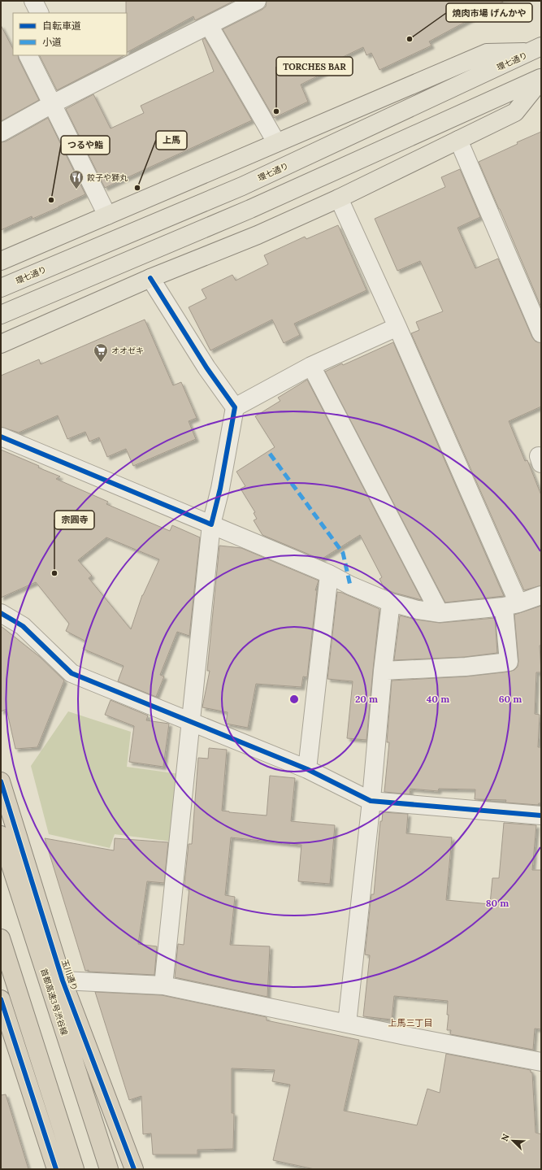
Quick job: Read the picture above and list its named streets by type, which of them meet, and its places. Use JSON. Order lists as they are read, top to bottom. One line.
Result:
{"streets":{"highway":["玉川通り","首都高速3号渋谷線"],"main road":["環七通り"]},"districts":["上馬三丁目"],"places":{"other":["焼肉市場 げんかや","TORCHES BAR","上馬","つるや鮨","宗圓寺"],"restaurant":["餃子や獅丸"],"supermarket":["オオゼキ"]},"legend":["自転車道","小道"],"north":"top left","rings":["20 m","40 m","60 m","80 m"]}
